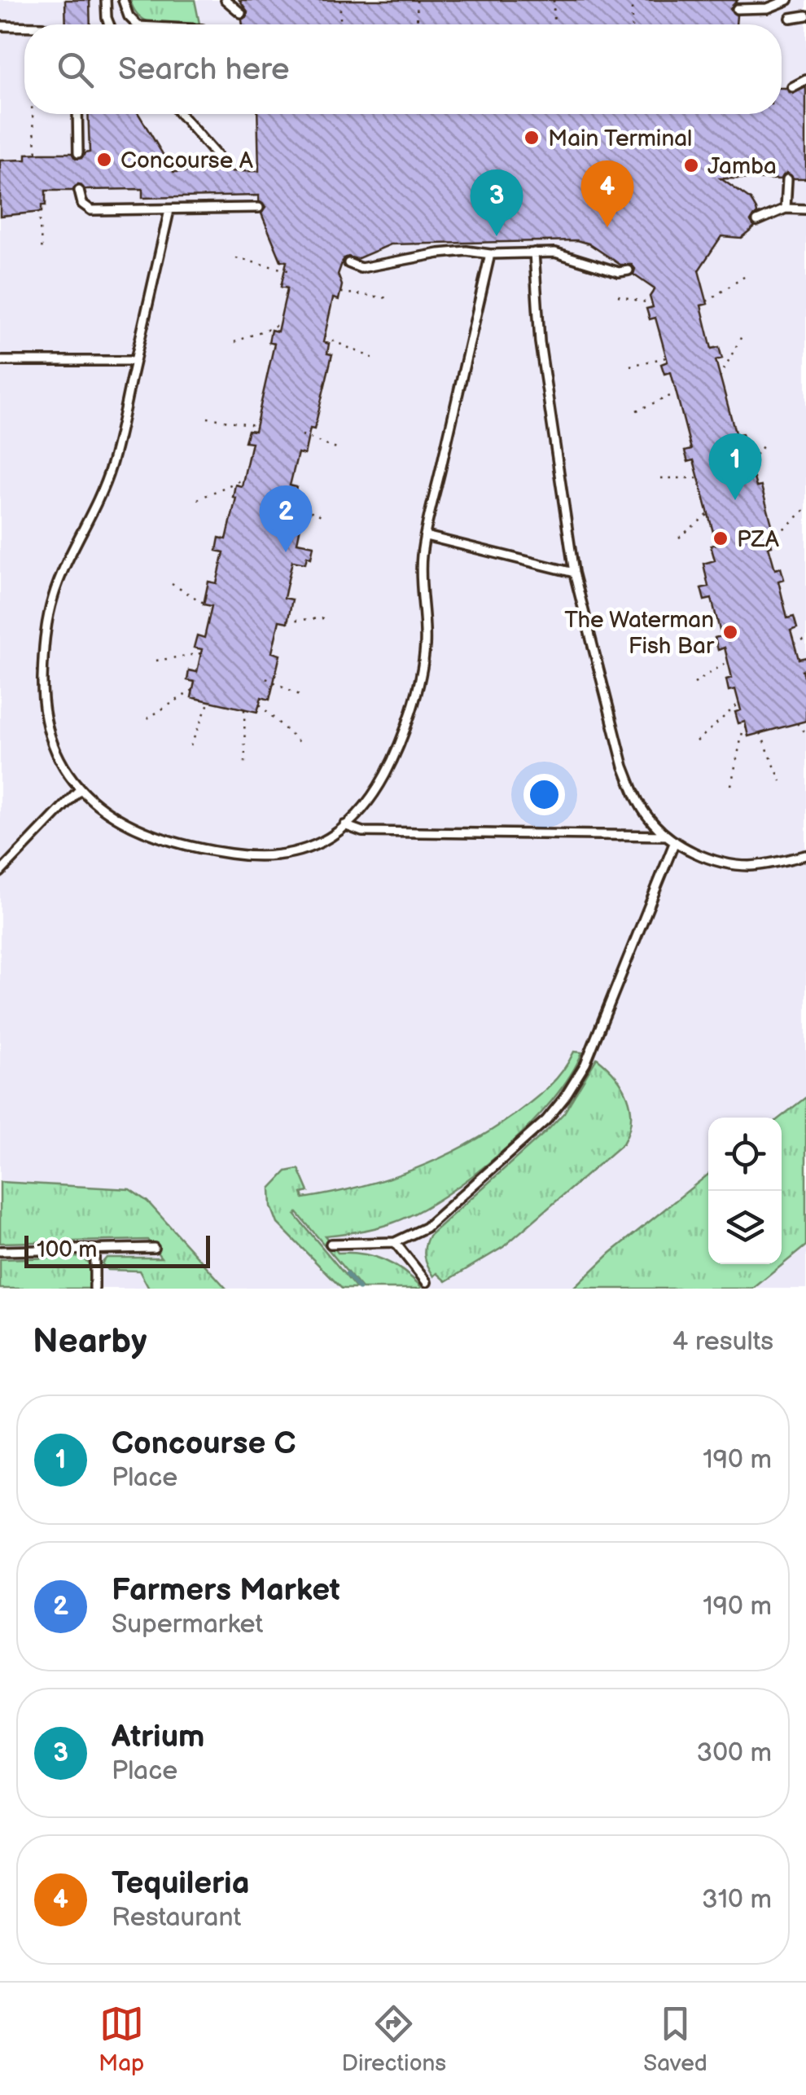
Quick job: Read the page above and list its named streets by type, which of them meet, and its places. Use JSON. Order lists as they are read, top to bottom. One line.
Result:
{"places":["Main Terminal","Concourse A","Jamba","PZA","The Waterman Fish Bar"],"scale_bar":"100 m","page":{"search":"Search here","pins":["4","3","1","2"],"scale":"100 m","heading":["Nearby","4 results"],"list":[{"mark":"1","name":"Concourse C","note":"Place","value":"190 m"},{"mark":"2","name":"Farmers Market","note":"Supermarket","value":"190 m"},{"mark":"3","name":"Atrium","note":"Place","value":"300 m"},{"mark":"4","name":"Tequileria","note":"Restaurant","value":"310 m"}],"nav":["Map","Directions","Saved"]}}
